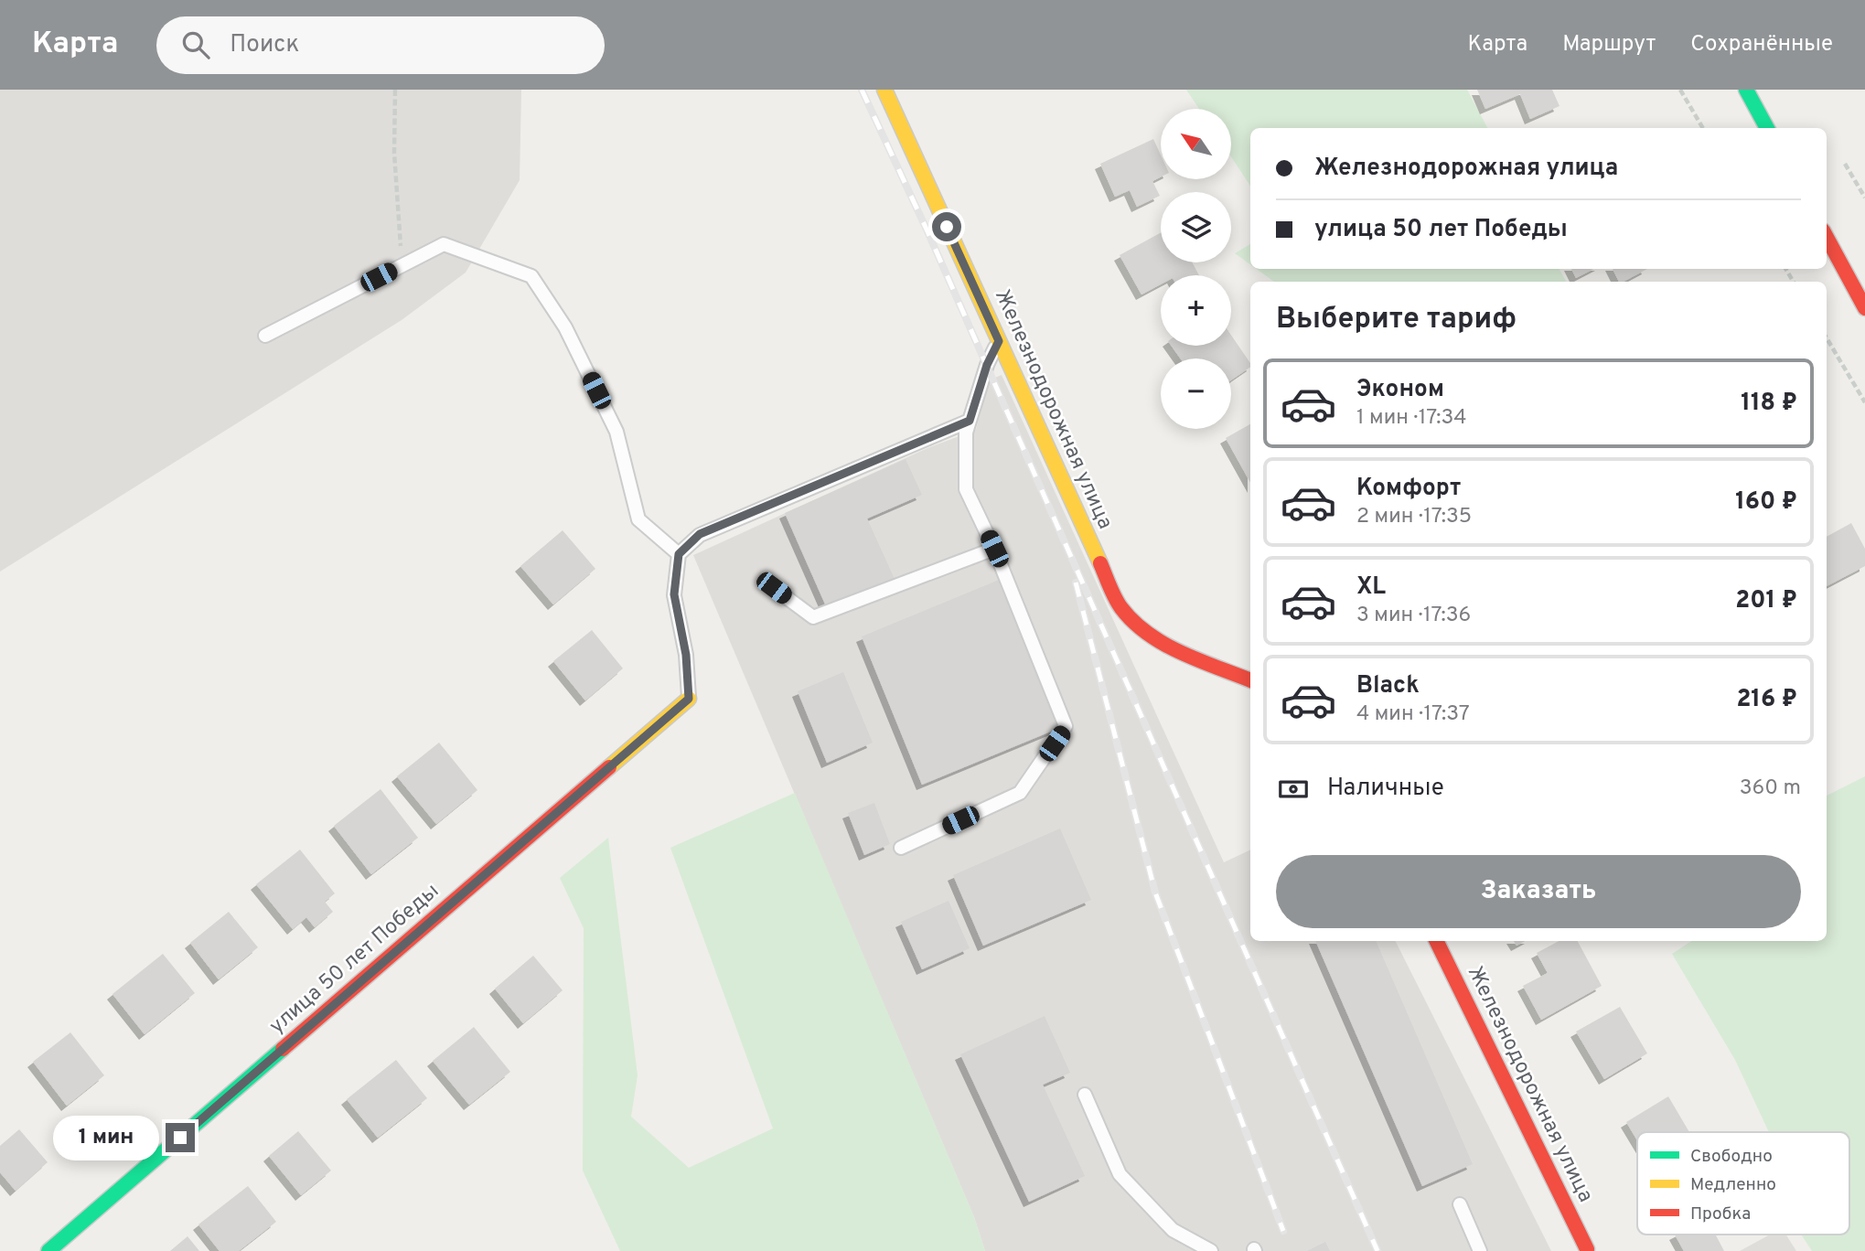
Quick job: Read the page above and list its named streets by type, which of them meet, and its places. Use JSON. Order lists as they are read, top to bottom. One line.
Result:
{"streets":{"street":["Железнодорожная улица","улица 50 лет Победы"]},"legend":["Свободно","Медленно","Пробка"],"north":"top left","page":{"header":"Карта","search":"Поиск","nav":["Карта","Маршрут","Сохранённые"],"map_buttons":["+","−"],"banner":["Железнодорожная улица","улица 50 лет Победы"],"heading":"Выберите тариф","list":[{"name":"Эконом","note":"1 мин · 17:34","value":"118 ₽"},{"name":"Комфорт","note":"2 мин · 17:35","value":"160 ₽"},{"name":"XL","note":"3 мин · 17:36","value":"201 ₽"},{"name":"Black","note":"4 мин · 17:37","value":"216 ₽"}],"pay":["Наличные","360 m"],"buttons":"Заказать","bubble":"1 мин"}}
